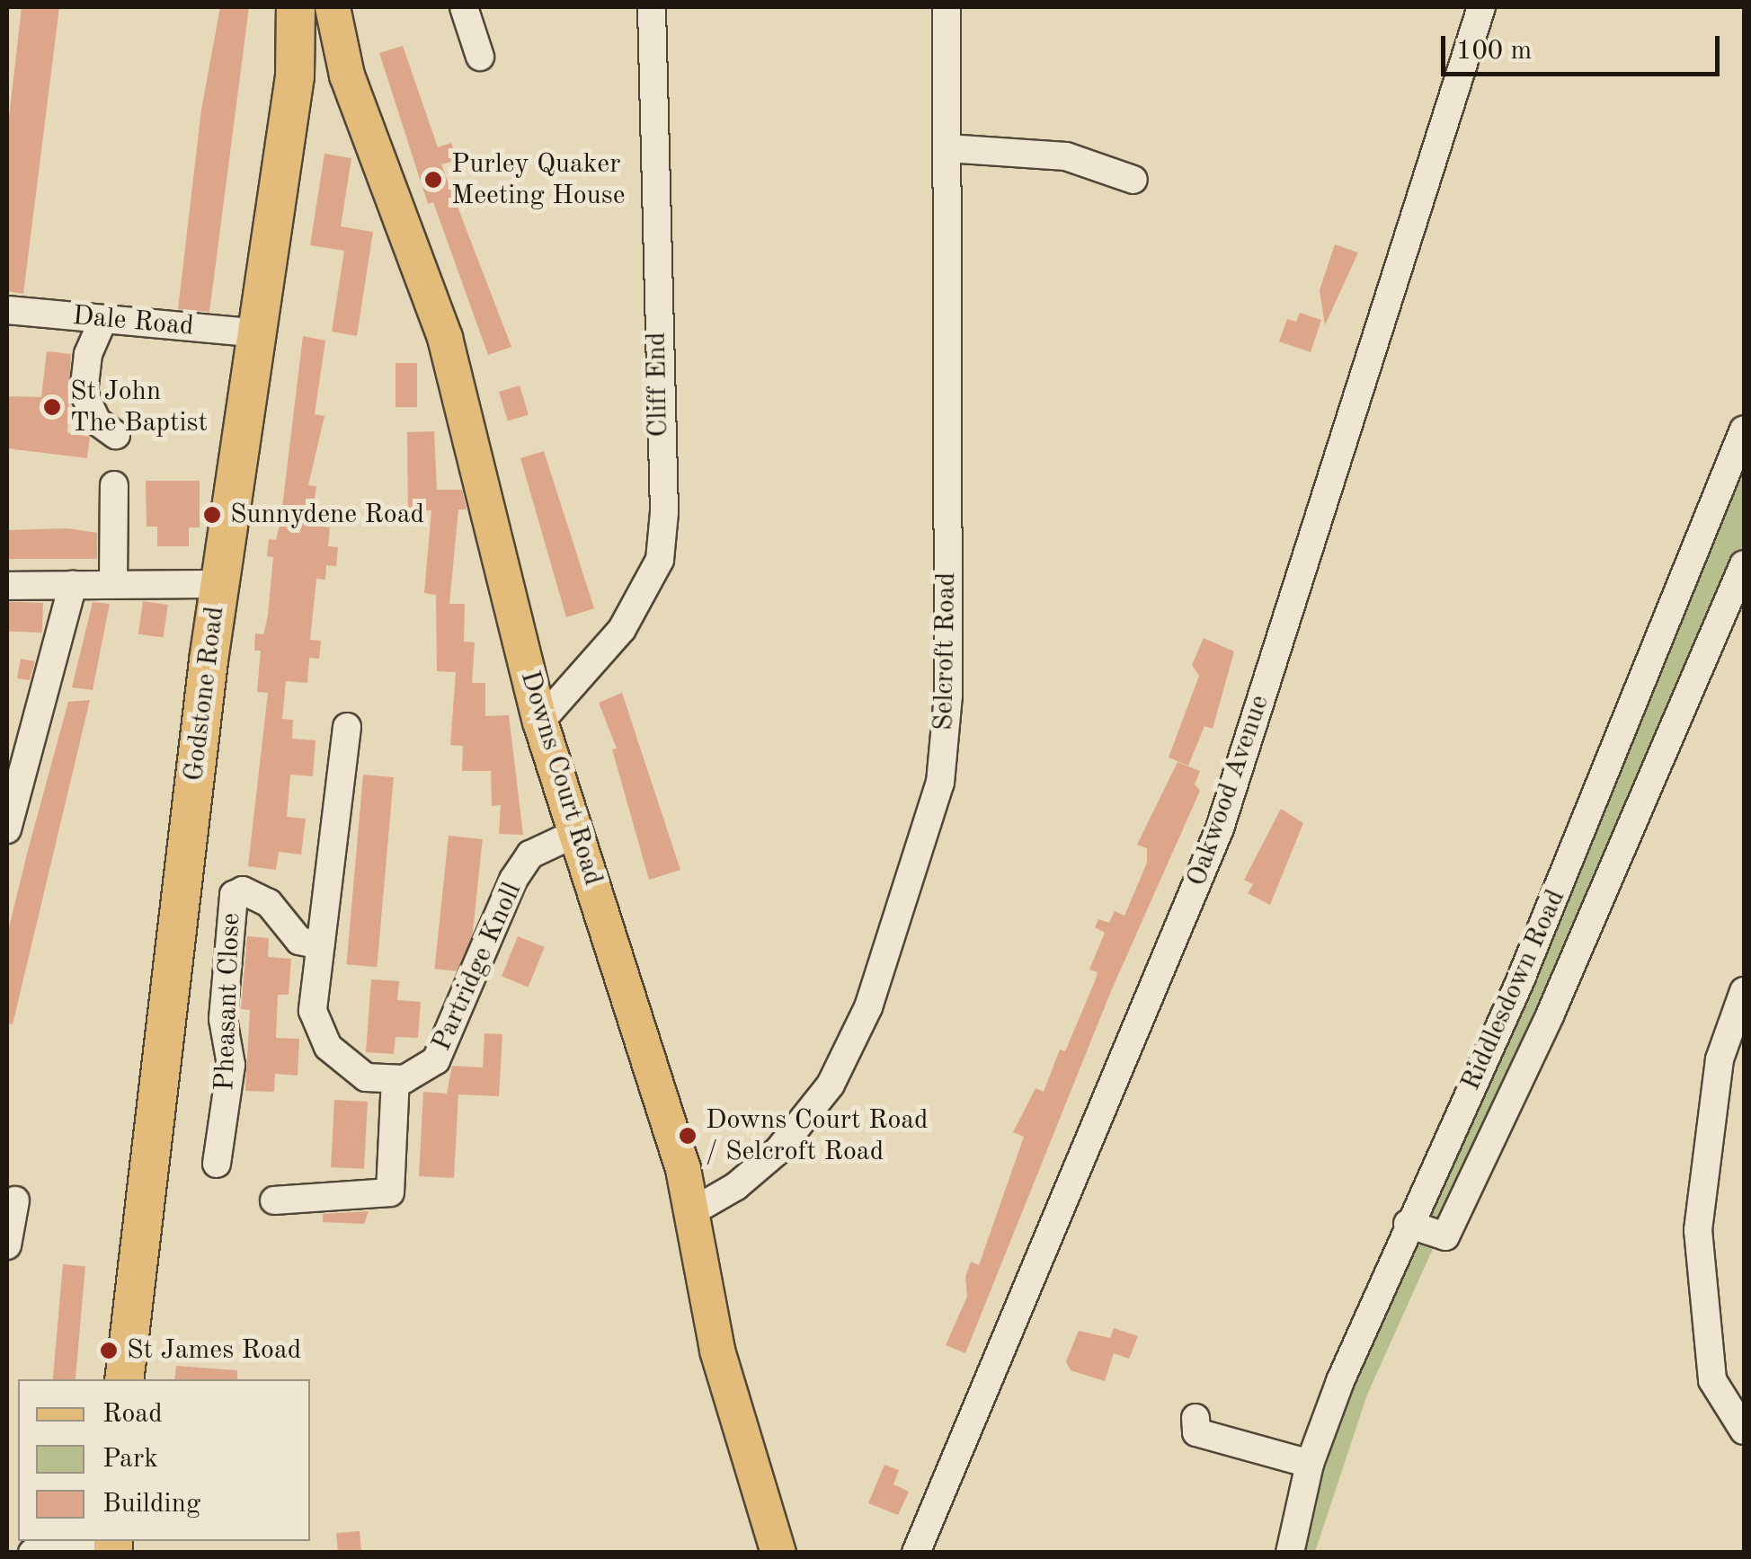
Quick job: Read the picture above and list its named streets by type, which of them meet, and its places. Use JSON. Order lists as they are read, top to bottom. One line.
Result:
{"streets":{"highway":["Godstone Road"],"main road":["Downs Court Road"],"street":["Dale Road","Cliff End","Selcroft Road","Oakwood Avenue","Partridge Knoll","Riddlesdown Road","Pheasant Close"]},"crossings":[["Dale Road","Godstone Road"],["Cliff End","Downs Court Road"],["Selcroft Road","Downs Court Road"],["Downs Court Road","Partridge Knoll"]],"places":["Purley Quaker Meeting House","St John The Baptist","Sunnydene Road","Downs Court Road / Selcroft Road","St James Road"],"legend":["Road","Park","Building"],"scale_bar":"100 m"}
